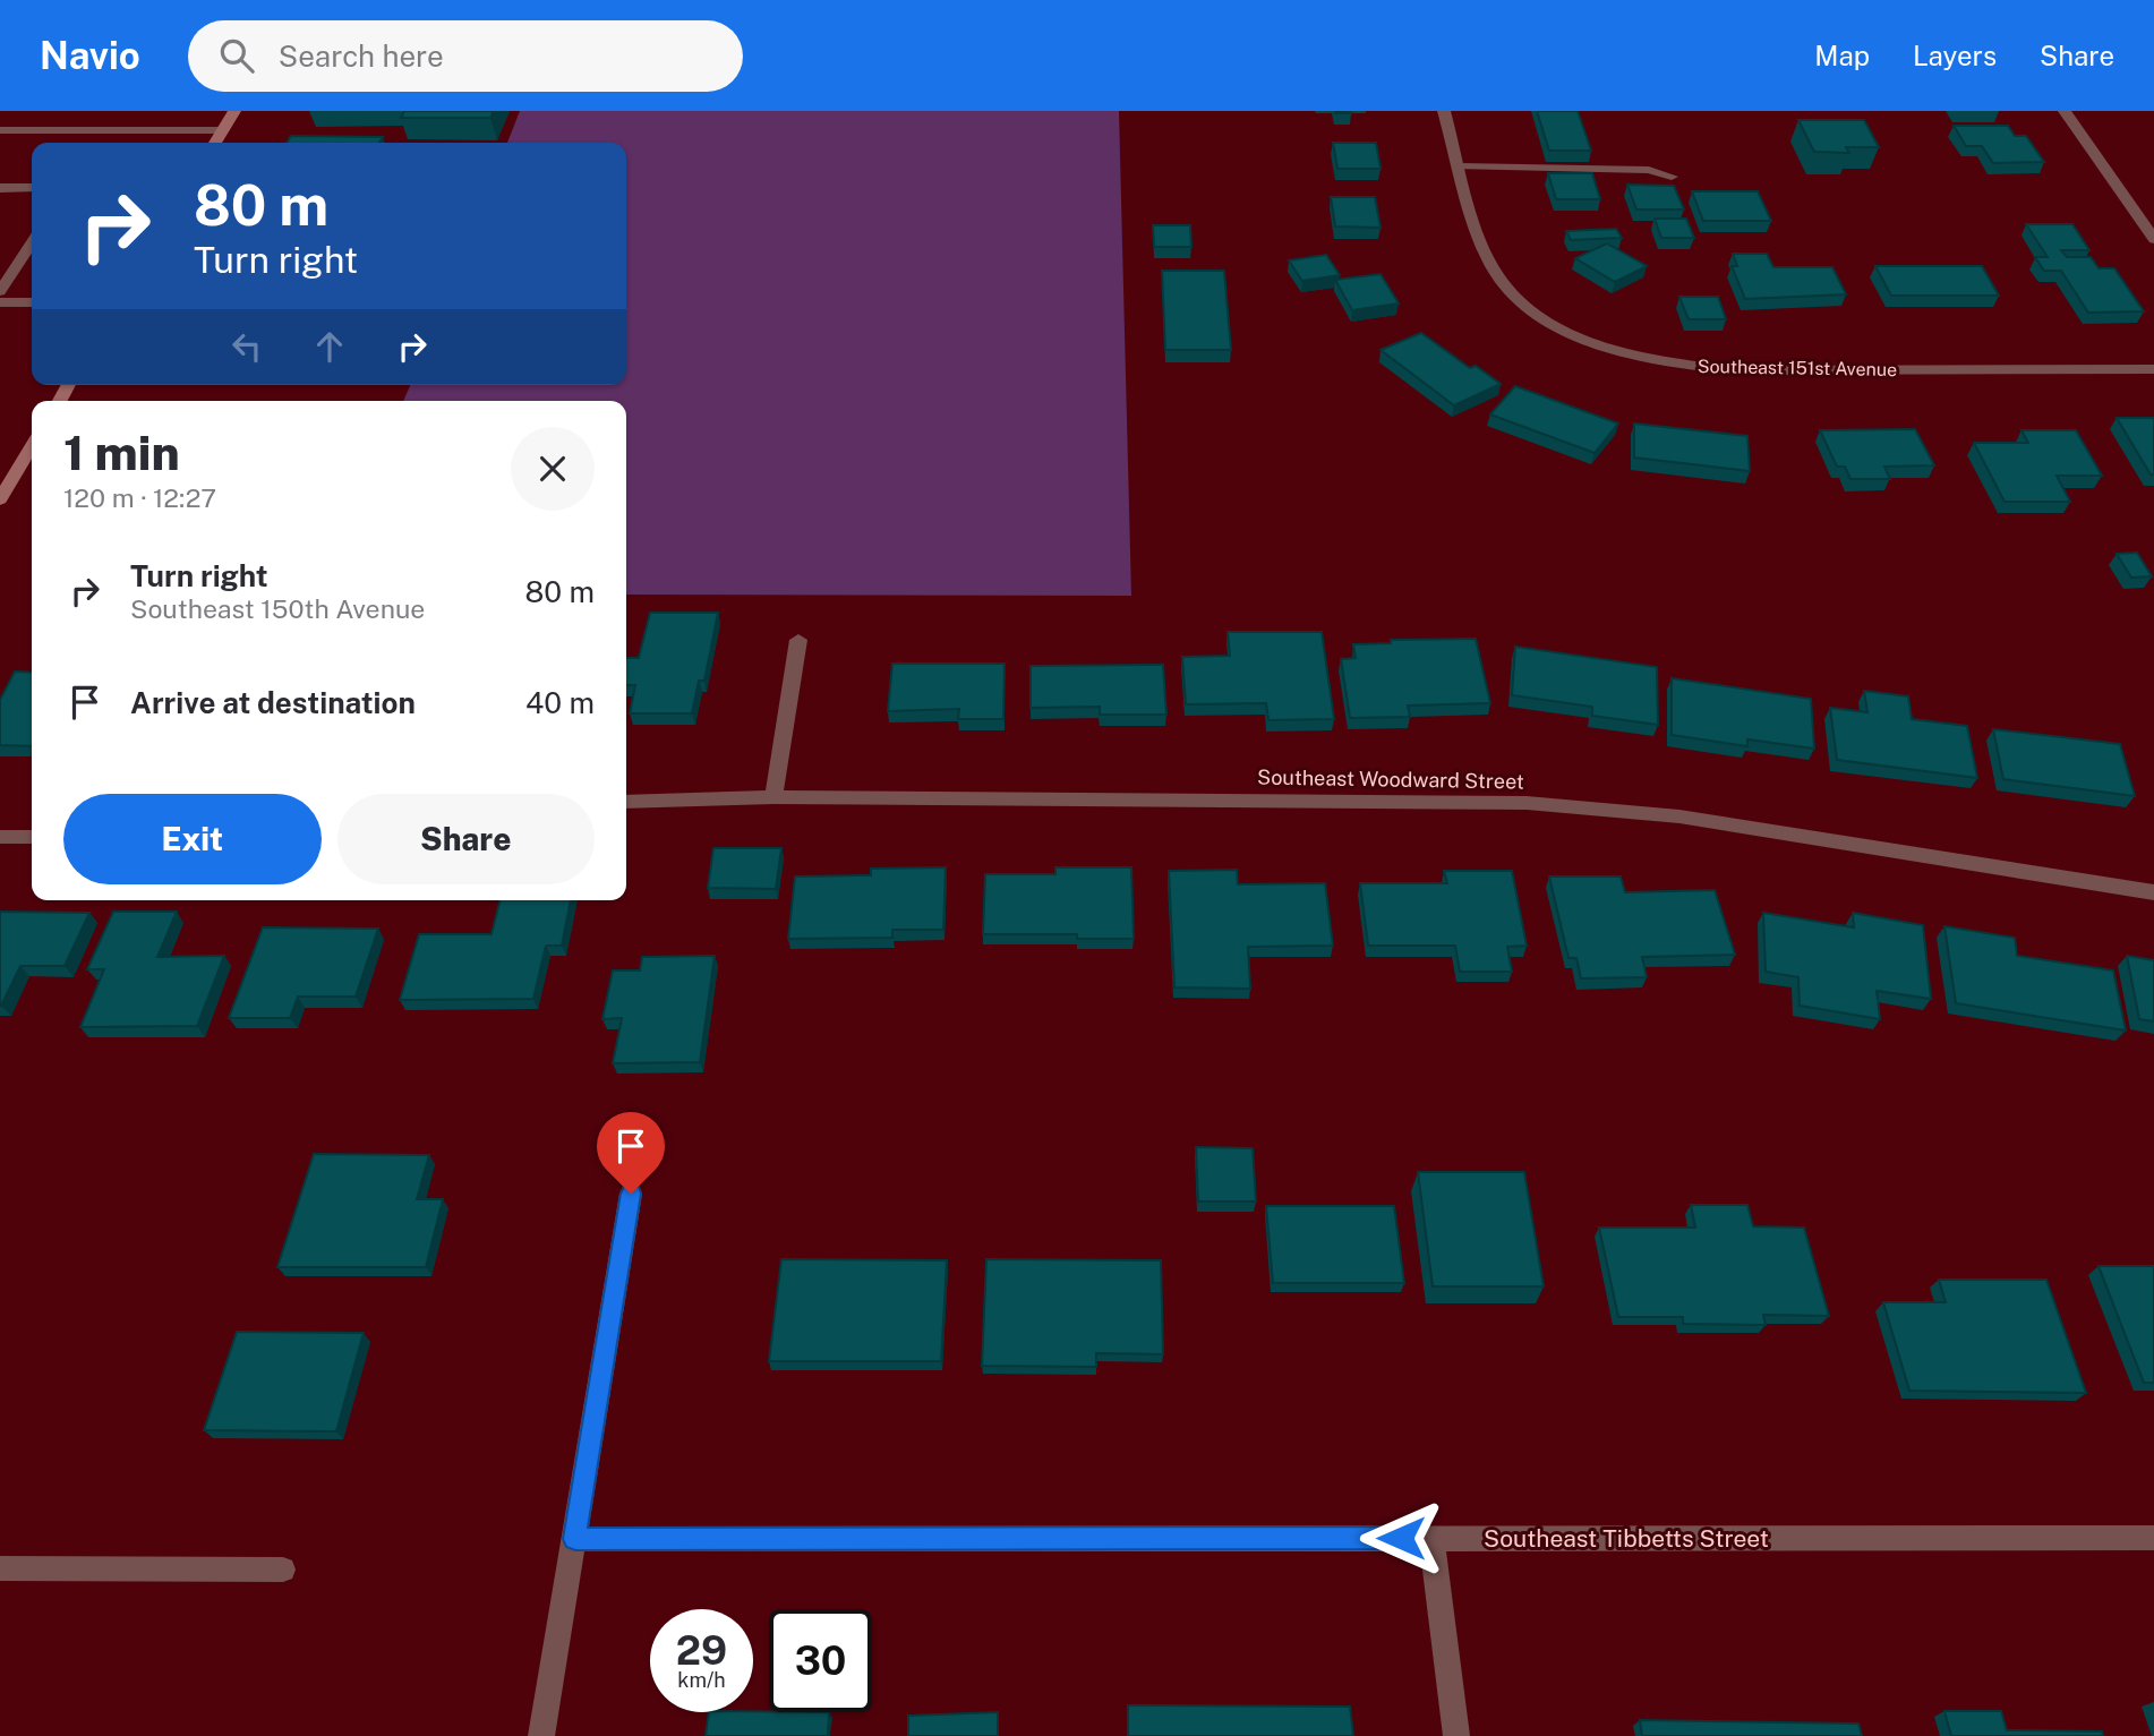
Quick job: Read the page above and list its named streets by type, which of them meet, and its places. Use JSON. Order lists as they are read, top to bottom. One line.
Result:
{"streets":{"street":["Southeast 151st Avenue","Southeast Woodward Street","Southeast Tibbetts Street"]},"page":{"header":"Navio","search":"Search here","nav":["Map","Layers","Share"],"turn":["80 m","Turn right"],"heading":["1 min","120 m · 12:27"],"list":[{"name":"Turn right","note":"Southeast 150th Avenue","value":"80 m"},{"name":"Arrive at destination","value":"40 m"}],"buttons":["Exit","Share"],"speed":"29 km/h","limit":"30"}}
